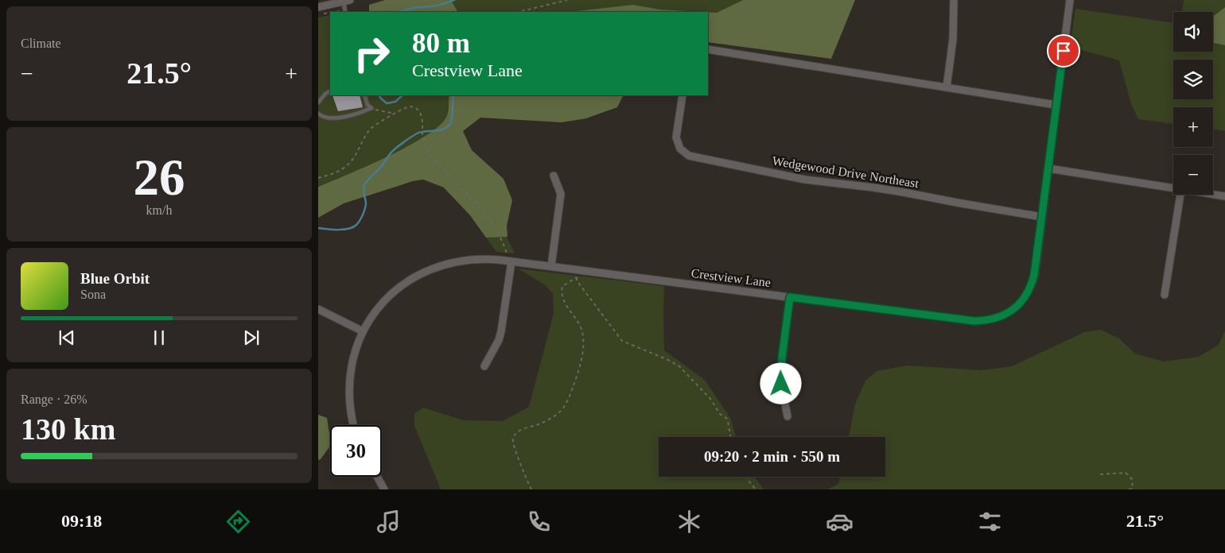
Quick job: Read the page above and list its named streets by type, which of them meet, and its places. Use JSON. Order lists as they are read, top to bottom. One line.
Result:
{"streets":{"street":["Wedgewood Drive Northeast","Crestview Lane"]},"crossings":[["Wedgewood Drive Northeast","Crestview Lane"]],"page":{"tile":["Climate",["26","km/h"],["Range · 26%","130 km"]],"map_buttons":["+","−"],"turn":["80 m","Crestview Lane"],"heat":["−","21.5°","+"],"song":["Blue Orbit","Sona"],"limit":"30","trip":"09:20 · 2 min · 550 m","tabs":["09:18","21.5°"]}}
